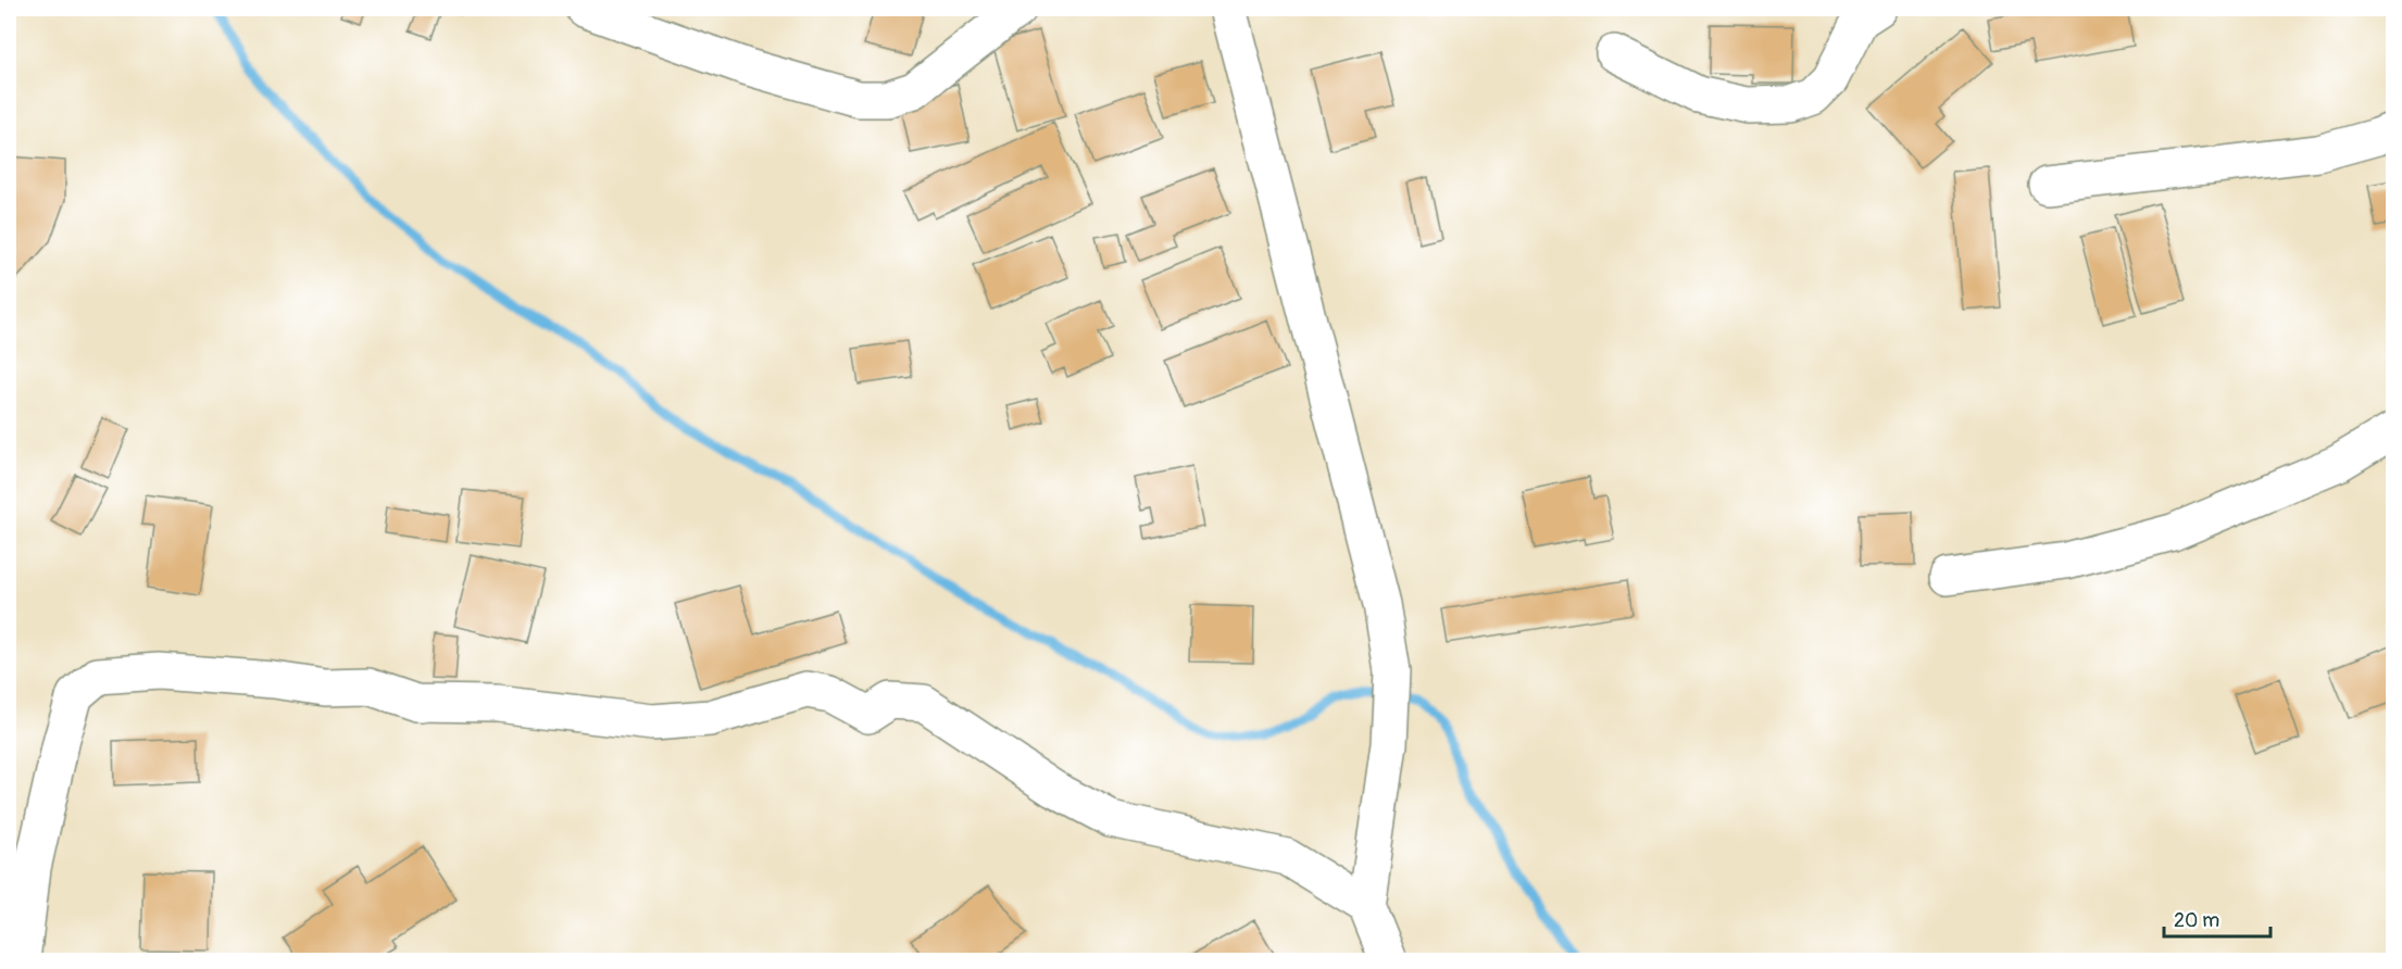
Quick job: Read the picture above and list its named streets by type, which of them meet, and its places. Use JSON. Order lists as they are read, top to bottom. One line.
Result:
{"scale_bar":"20 m"}
